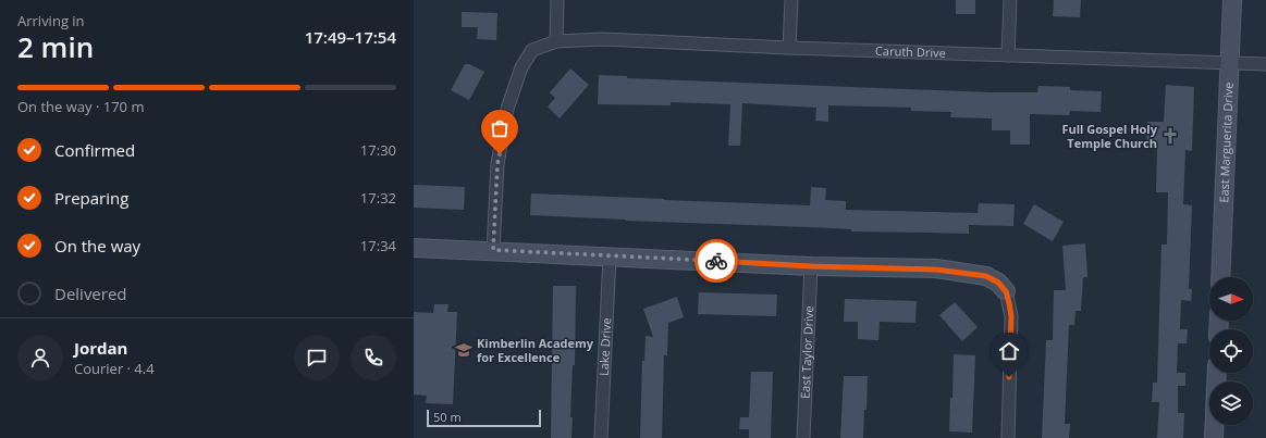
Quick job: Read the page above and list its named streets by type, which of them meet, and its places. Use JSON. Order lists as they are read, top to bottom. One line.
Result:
{"streets":{"street":["Caruth Drive","East Marguerita Drive","Lake Drive","East Taylor Drive"]},"crossings":[["Caruth Drive","East Marguerita Drive"]],"places":{"church":["Full Gospel Holy Temple Church"],"school or university":["Kimberlin Academy for Excellence"]},"scale_bar":"50 m","north":"right","page":{"heading":["2 min","Arriving in","17:49–17:54"],"panel":["Jordan","Courier · 4.4"],"bar":"On the way · 170 m","list":[["Confirmed","17:30"],["Preparing","17:32"],["On the way","17:34"],"Delivered"],"scale":"50 m"}}
